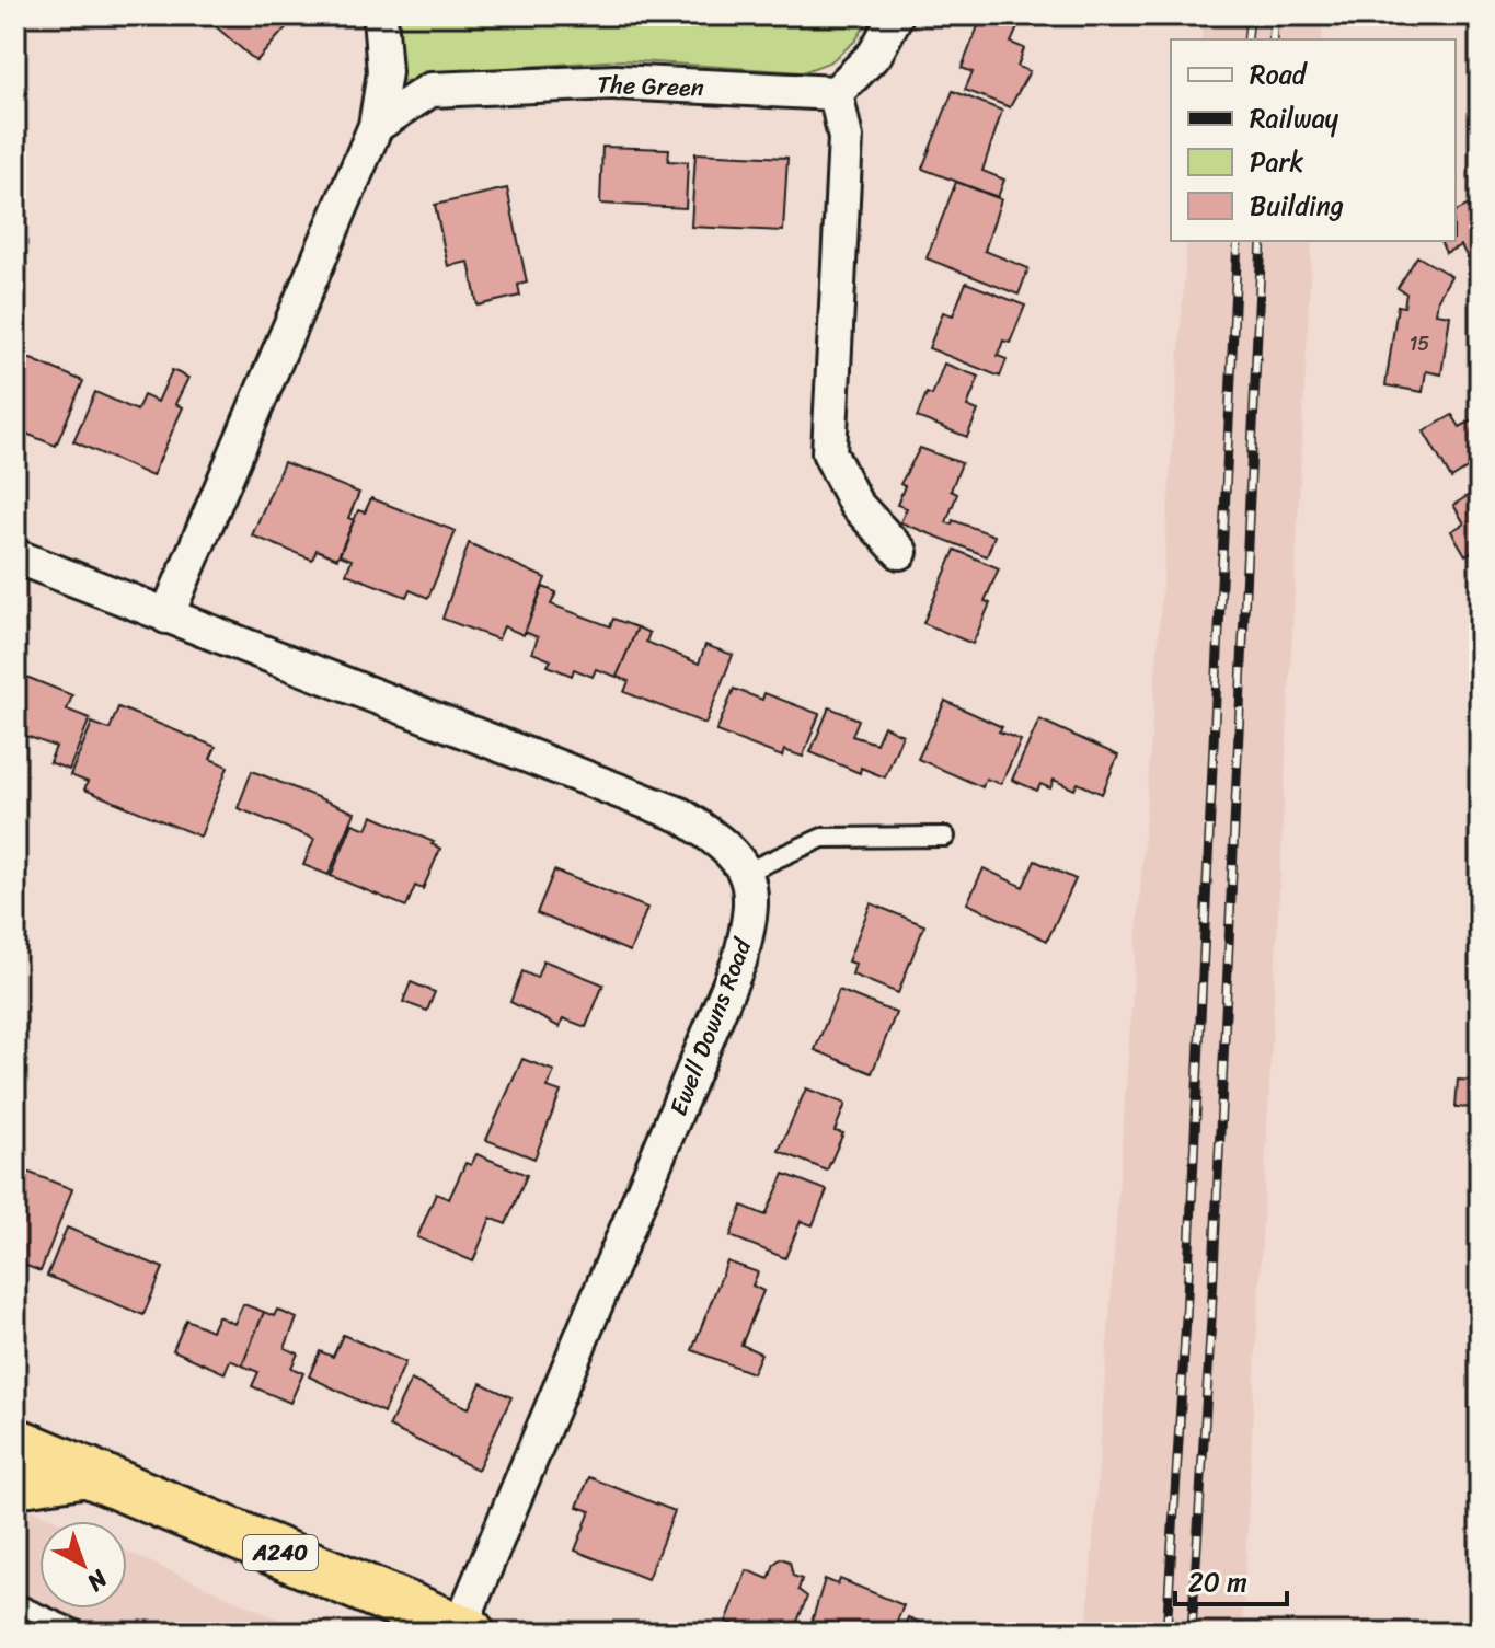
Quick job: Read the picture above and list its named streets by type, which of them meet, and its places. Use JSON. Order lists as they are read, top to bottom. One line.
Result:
{"streets":{"highway":["A240"],"street":["The Green","Ewell Downs Road"]},"crossings":[["Ewell Downs Road","A240"]],"house_numbers":["15"],"legend":["Road","Railway","Park","Building"],"scale_bar":"20 m","north":"bottom right"}
